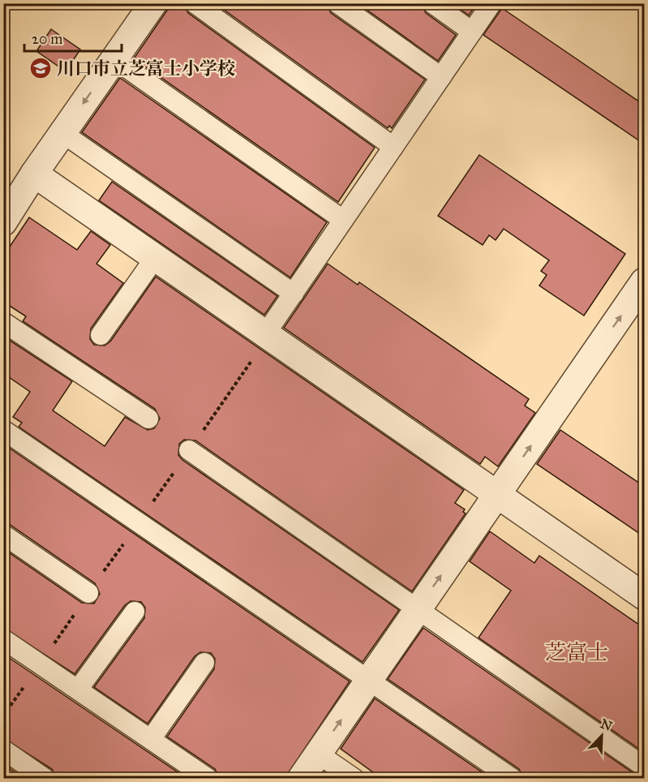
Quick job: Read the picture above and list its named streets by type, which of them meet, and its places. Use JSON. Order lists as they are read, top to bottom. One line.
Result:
{"districts":["芝富士"],"places":{"school or university":["川口市立芝富士小学校"]},"scale_bar":"20 m","north":"top right"}
